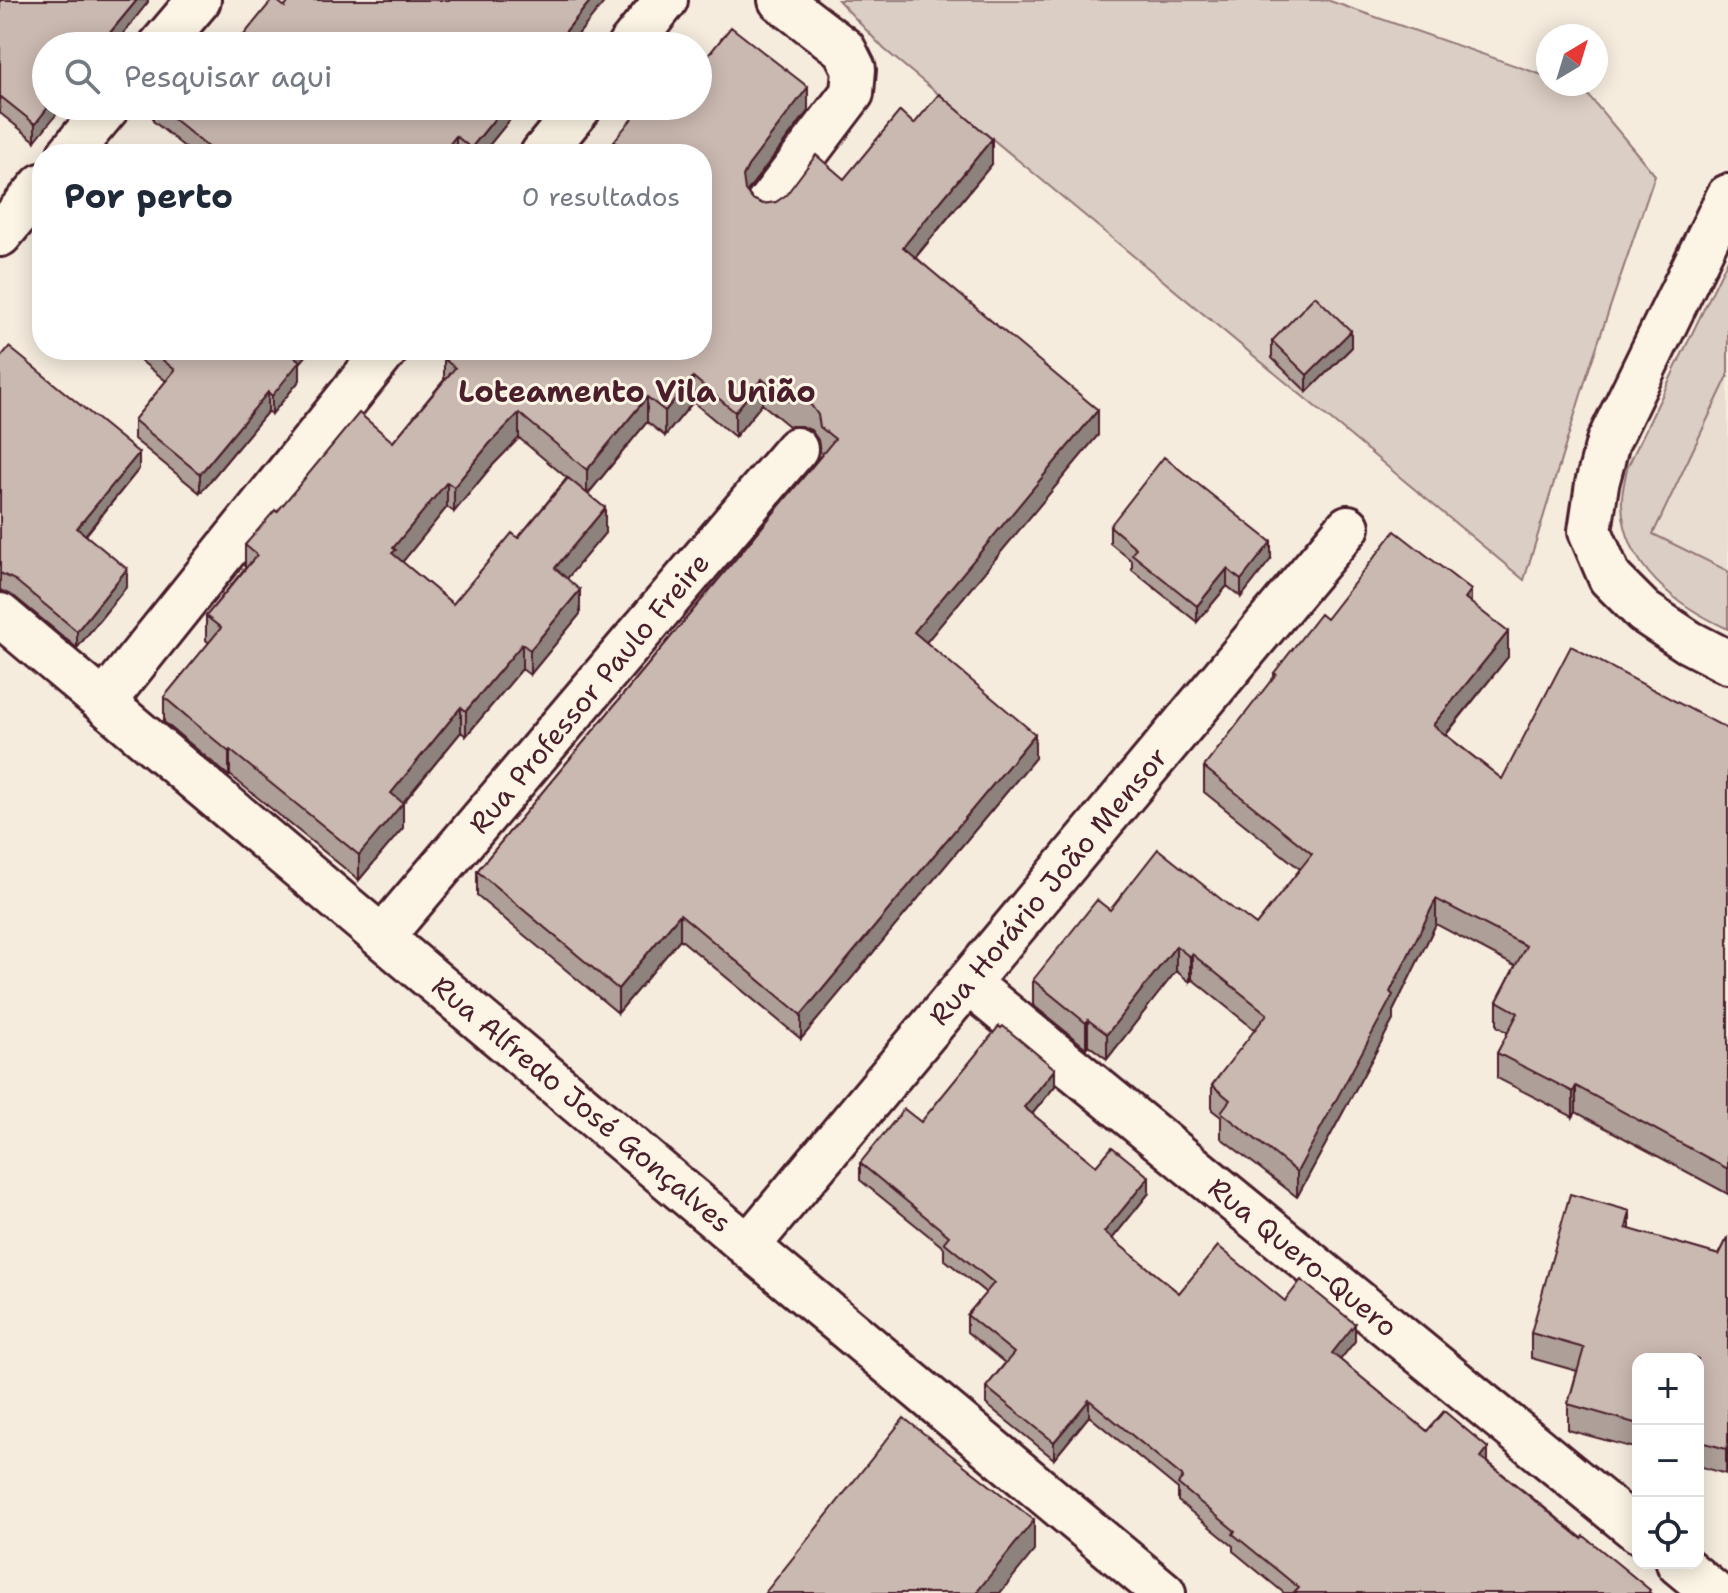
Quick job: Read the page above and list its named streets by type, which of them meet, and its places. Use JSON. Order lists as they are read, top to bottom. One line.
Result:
{"streets":{"street":["Rua Professor Paulo Freire","Rua Horário João Mensor","Rua Alfredo José Gonçalves","Rua Quero-Quero"]},"crossings":[["Rua Professor Paulo Freire","Rua Alfredo José Gonçalves"],["Rua Horário João Mensor","Rua Alfredo José Gonçalves"],["Rua Horário João Mensor","Rua Quero-Quero"]],"districts":["Loteamento Vila União"],"north":"top right","page":{"search":"Pesquisar aqui","heading":["Por perto","0 resultados"],"map_buttons":["+","−"]}}
